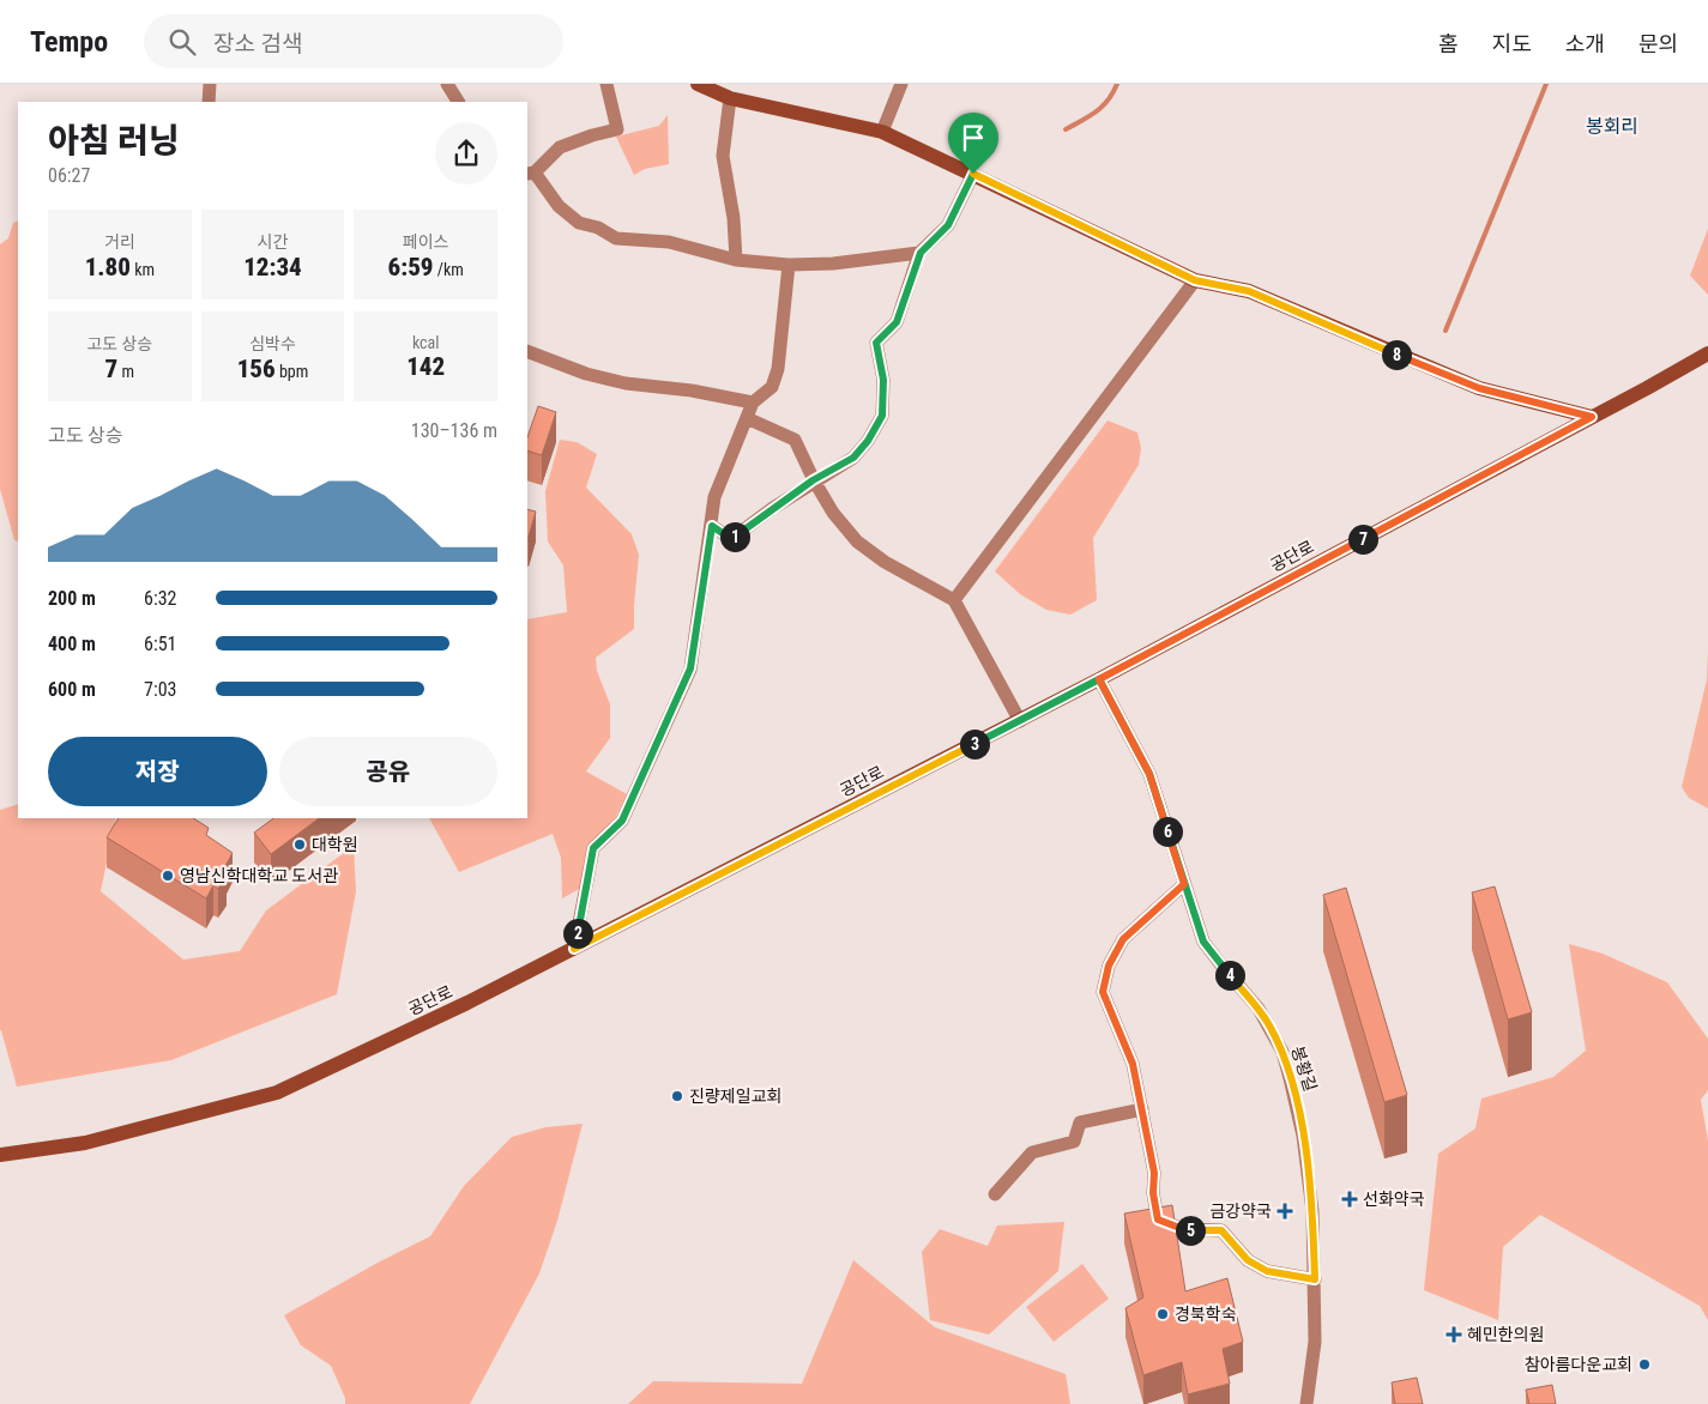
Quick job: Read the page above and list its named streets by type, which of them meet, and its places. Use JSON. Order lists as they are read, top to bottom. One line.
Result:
{"streets":{"street":["공단로","봉황길"]},"crossings":[["공단로","봉황길"]],"districts":["봉회리"],"places":{"other":["대학원","영남신학대학교 도서관","진량제일교회","경북학숙","참아름다운교회"],"health":["선화약국","금강약국","혜민한의원"]},"page":{"header":"Tempo","search":"장소 검색","nav":["홈","지도","소개","문의"],"heading":["아침 러닝","06:27"],"stats":[["거리","1.80 km"],["시간","12:34"],["페이스","6:59 /km"],["고도 상승","7 m"],["심박수","156 bpm"],["kcal","142"]],"pins":["8","1","7","3","6","2","4","5"],"chart":["고도 상승","130–136 m"],"list":[{"name":"200 m","note":"6:32"},{"name":"400 m","note":"6:51"},{"name":"600 m","note":"7:03"}],"buttons":["저장","공유"]}}
